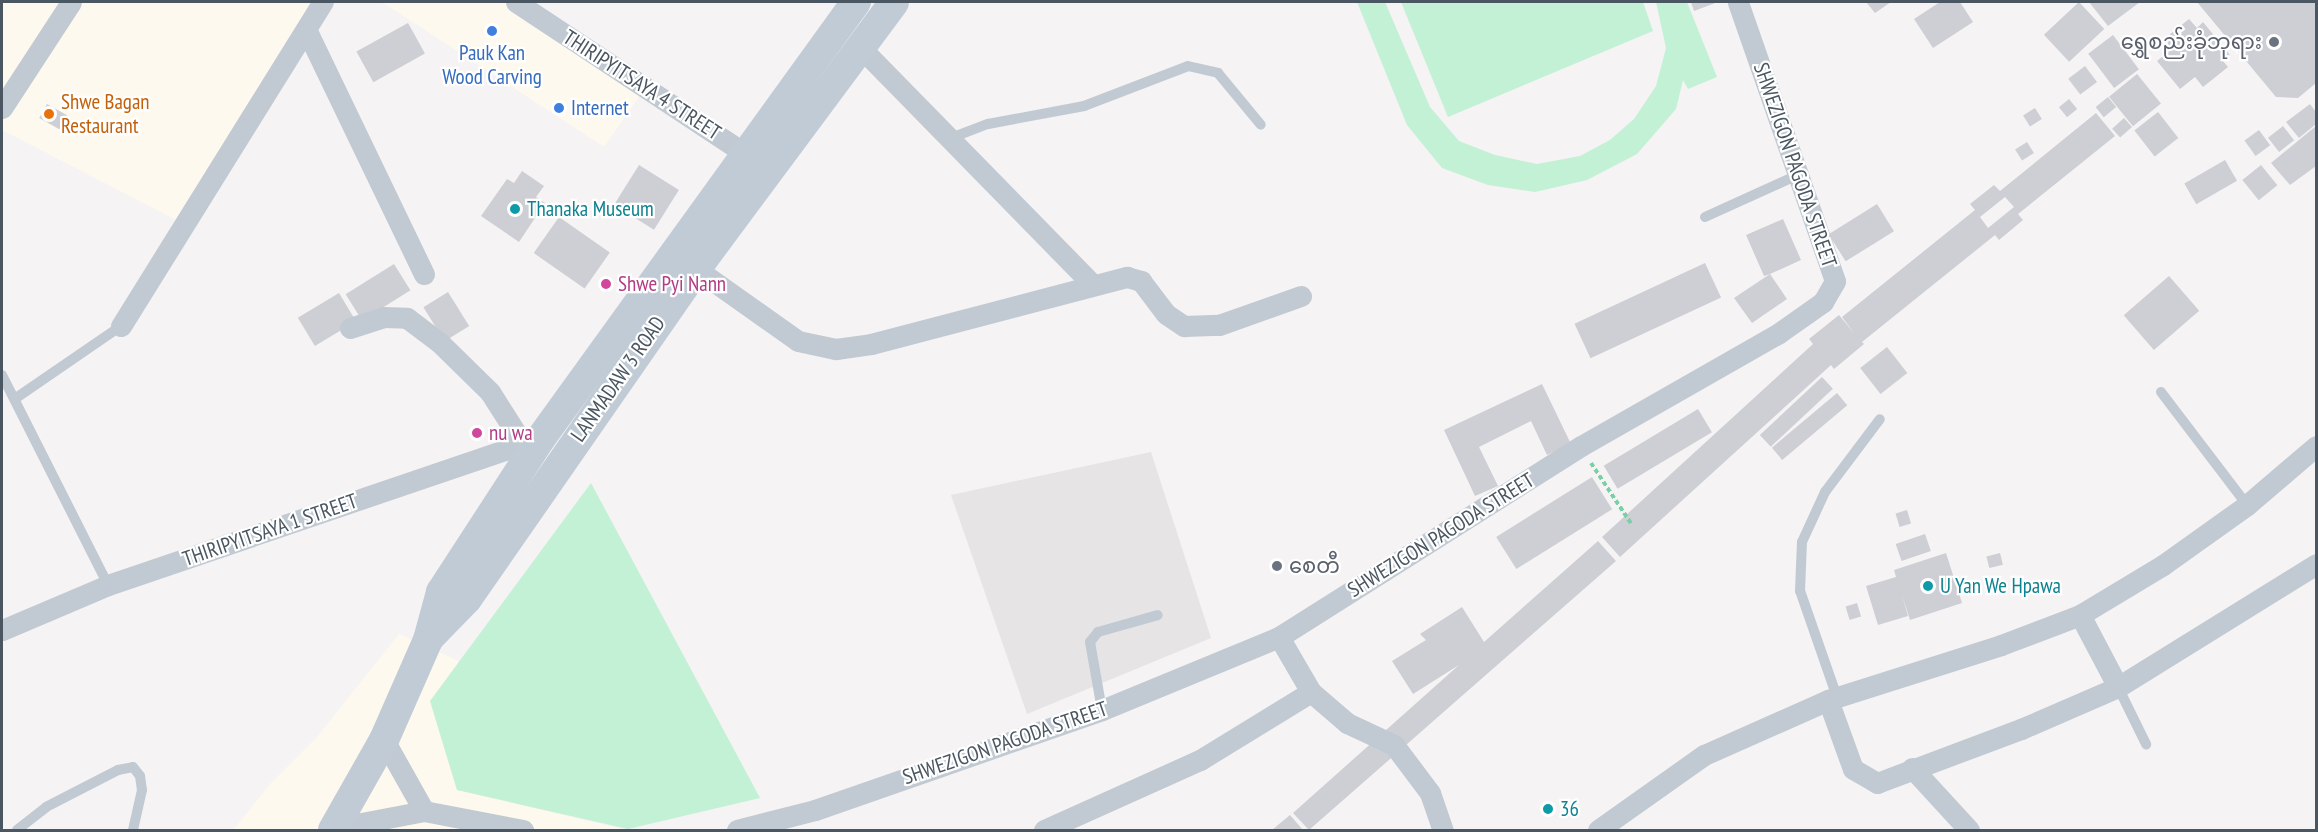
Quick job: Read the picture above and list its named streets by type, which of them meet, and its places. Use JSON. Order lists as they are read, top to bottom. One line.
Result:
{"streets":{"main road":["LANMADAW 3 ROAD"],"street":["THIRIPYITSAYA 4 STREET","SHWEZIGON PAGODA STREET","THIRIPYITSAYA 1 STREET"]},"crossings":[["THIRIPYITSAYA 4 STREET","LANMADAW 3 ROAD"],["LANMADAW 3 ROAD","THIRIPYITSAYA 1 STREET"]],"places":["Pauk Kan Wood Carving","ရွှေစည်းခုံဘုရား","Internet","Shwe Bagan Restaurant","Thanaka Museum","Shwe Pyi Nann","nu wa","စေတီ","U Yan We Hpawa","36"]}
